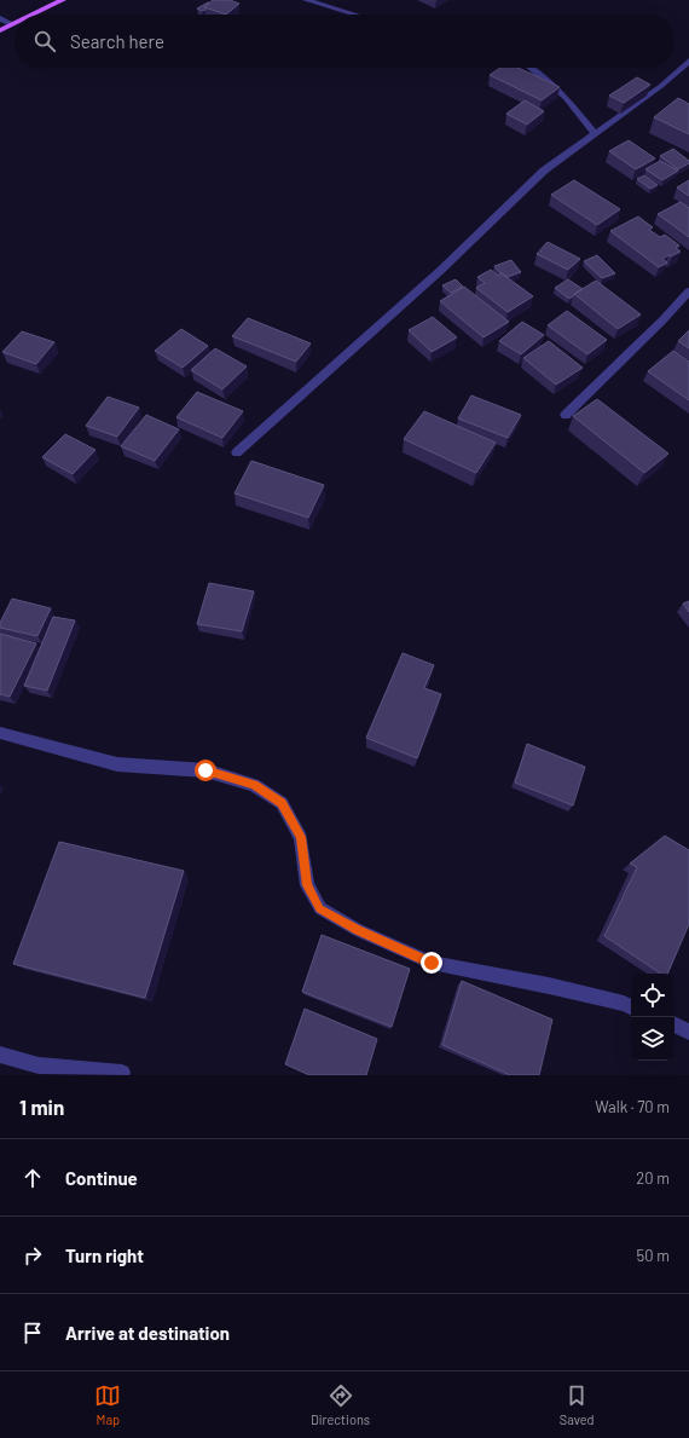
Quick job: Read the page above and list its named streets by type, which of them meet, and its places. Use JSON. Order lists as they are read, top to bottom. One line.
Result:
{"page":{"search":"Search here","heading":["1 min","Walk · 70 m"],"list":[["Continue","20 m"],["Turn right","50 m"],"Arrive at destination"],"nav":["Map","Directions","Saved"]}}
